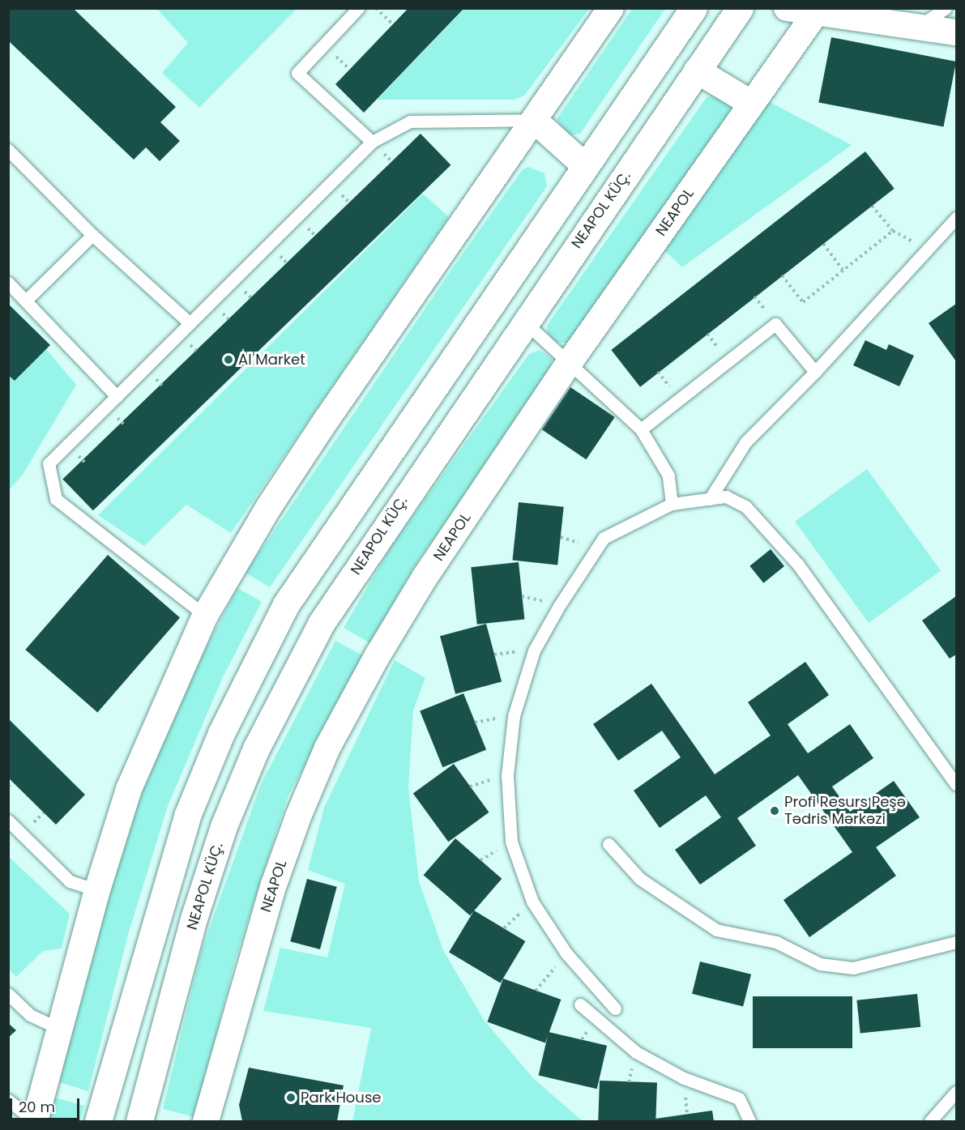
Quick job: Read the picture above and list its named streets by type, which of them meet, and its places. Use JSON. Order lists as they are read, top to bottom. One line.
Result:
{"streets":{"main road":["NEAPOL KÜÇ."],"street":["NEAPOL"]},"places":["Al Market","Profi Resurs Peşə Tədris Mərkəzi","Park House"],"scale_bar":"20 m"}
